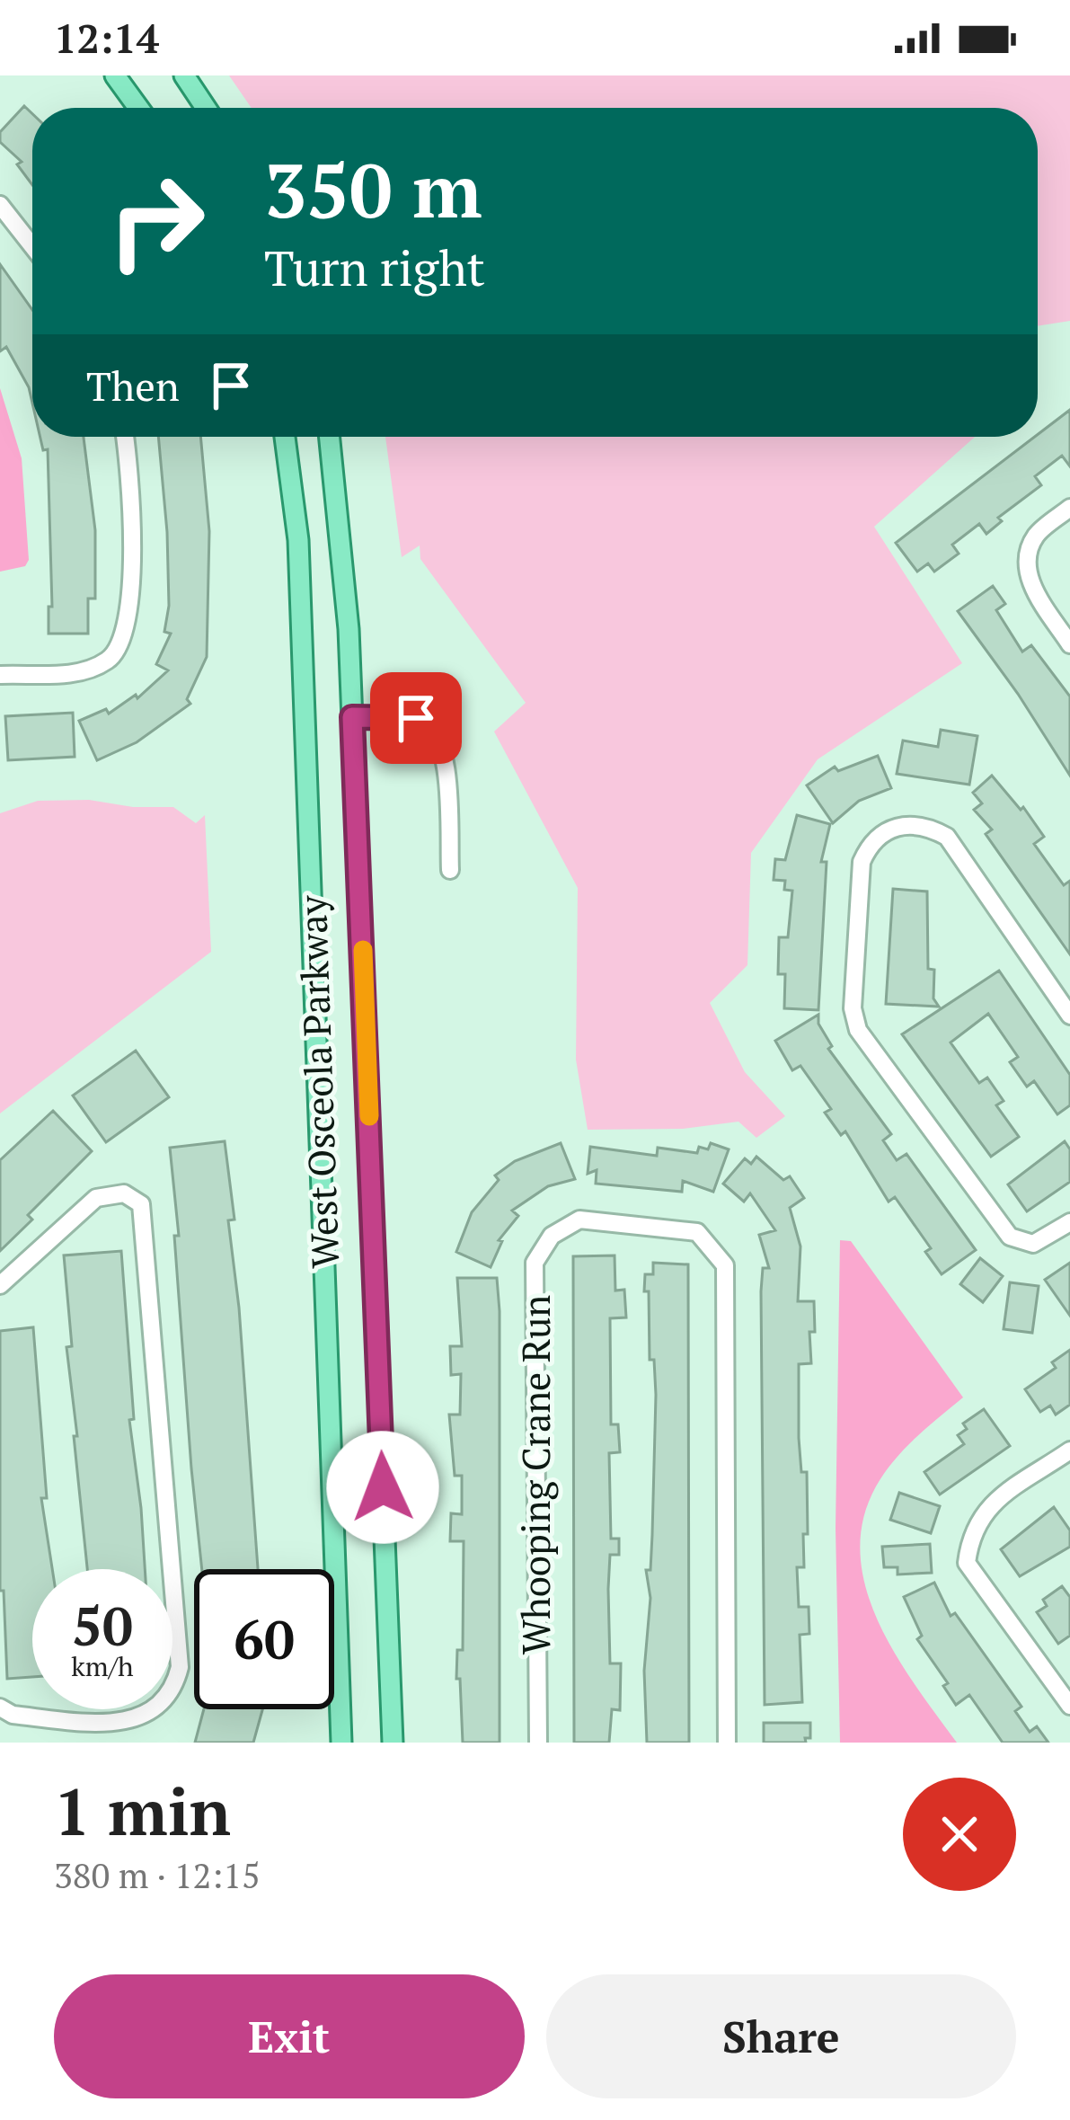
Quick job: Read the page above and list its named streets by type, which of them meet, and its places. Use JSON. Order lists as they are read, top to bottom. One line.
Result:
{"streets":{"main road":["West Osceola Parkway"],"street":["Whooping Crane Run"]},"page":{"status":"12:14","turn":["350 m","Turn right"],"then":"Then","speed":"50 km/h","limit":"60","heading":["1 min","380 m · 12:15"],"buttons":["Exit","Share"]}}
